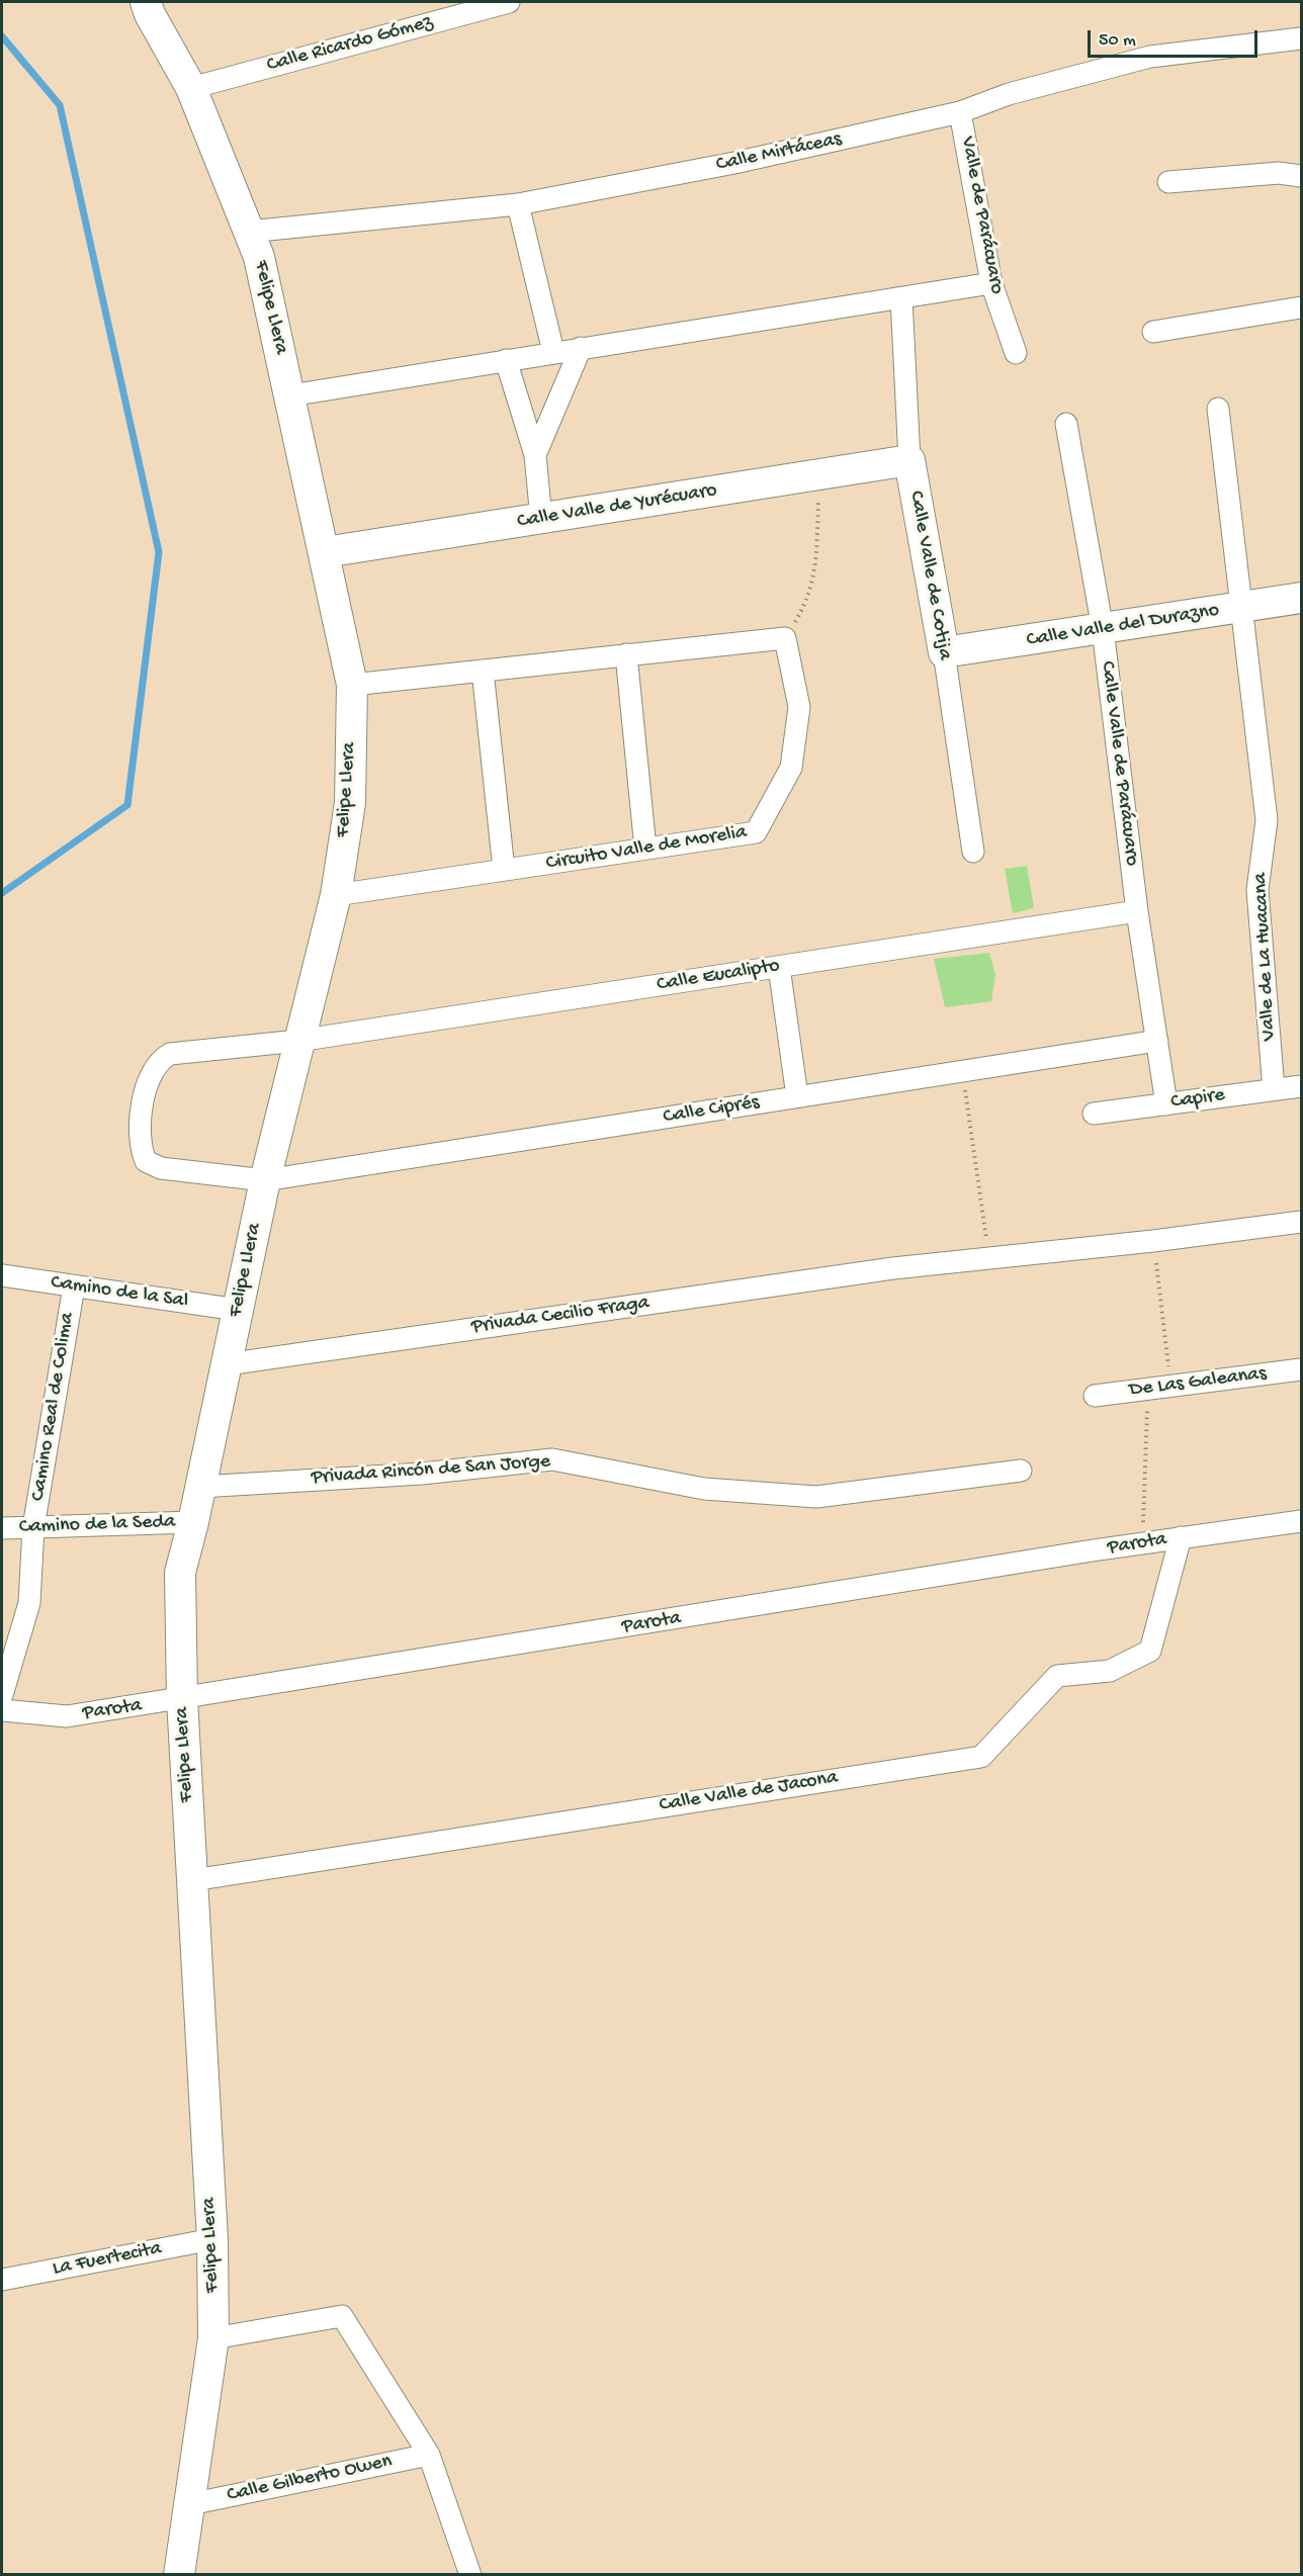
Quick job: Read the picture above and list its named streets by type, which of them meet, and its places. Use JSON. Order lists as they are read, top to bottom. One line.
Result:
{"streets":{"street":["Calle Ricardo Gómez","Calle Mirtáceas","Valle de Parácuaro","Felipe Llera","Calle Valle de Yurécuaro","Calle Valle de Cotija","Calle Valle del Durazno","Calle Valle de Parácuaro","Circuito Valle de Morelia","Valle de La Huacana","Calle Eucalipto","Capire","Calle Ciprés","Camino de la Sal","Privada Cecilio Fraga","De Las Galeanas","Camino Real de Colima","Privada Rincón de San Jorge","Camino de la Seda","Parota","Calle Valle de Jacona","La Fuertecita","Calle Gilberto Owen"]},"crossings":[["Calle Ricardo Gómez","Felipe Llera"],["Calle Mirtáceas","Valle de Parácuaro"],["Calle Mirtáceas","Felipe Llera"],["Felipe Llera","Calle Valle de Yurécuaro"],["Felipe Llera","Circuito Valle de Morelia"],["Felipe Llera","Calle Eucalipto"],["Felipe Llera","Calle Ciprés"],["Felipe Llera","Camino de la Sal"],["Felipe Llera","Privada Cecilio Fraga"],["Felipe Llera","Privada Rincón de San Jorge"],["Felipe Llera","Camino de la Seda"],["Felipe Llera","Parota"],["Felipe Llera","Calle Valle de Jacona"],["Felipe Llera","La Fuertecita"],["Felipe Llera","Calle Gilberto Owen"],["Calle Valle de Yurécuaro","Calle Valle de Cotija"],["Calle Valle de Cotija","Calle Valle del Durazno"],["Calle Valle del Durazno","Calle Valle de Parácuaro"],["Calle Valle del Durazno","Valle de La Huacana"],["Calle Valle de Parácuaro","Calle Eucalipto"],["Calle Valle de Parácuaro","Capire"],["Calle Valle de Parácuaro","Calle Ciprés"],["Valle de La Huacana","Capire"],["Calle Eucalipto","Calle Ciprés"],["Camino de la Sal","Camino Real de Colima"],["Camino Real de Colima","Camino de la Seda"],["Parota","Calle Valle de Jacona"]],"scale_bar":"50 m"}
